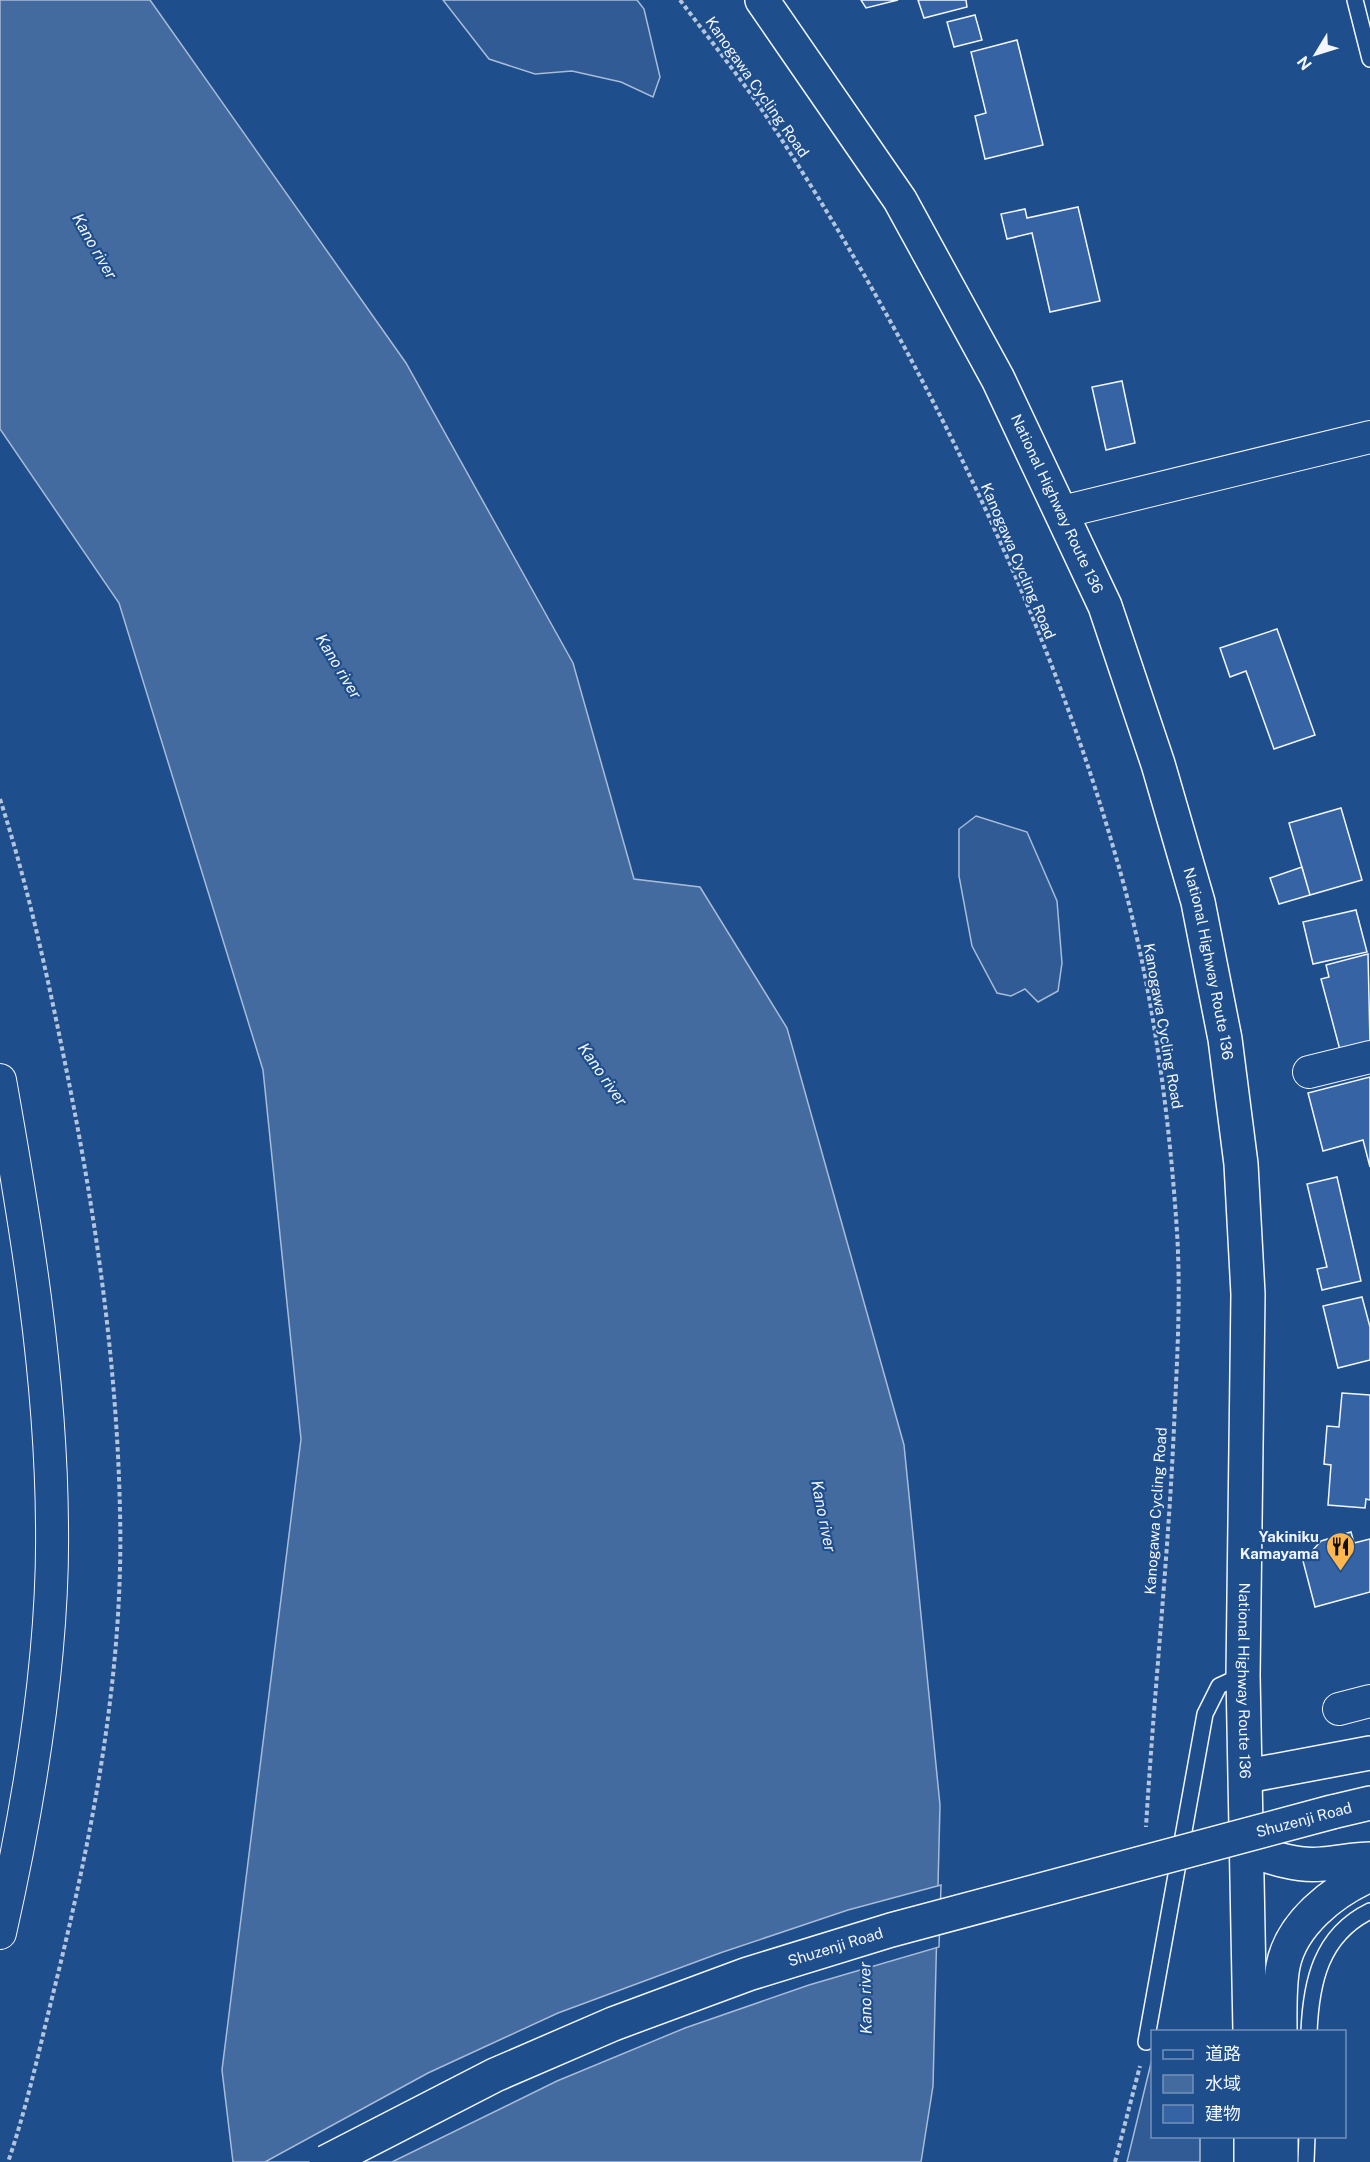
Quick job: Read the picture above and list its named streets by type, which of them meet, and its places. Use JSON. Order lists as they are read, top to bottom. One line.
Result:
{"streets":{"highway":["National Highway Route 136","Shuzenji Road"],"path":["Kanogawa Cycling Road"]},"water":["Kano river"],"places":{"restaurant":["Yakiniku Kamayama"]},"legend":["道路","水域","建物"],"north":"bottom left"}
